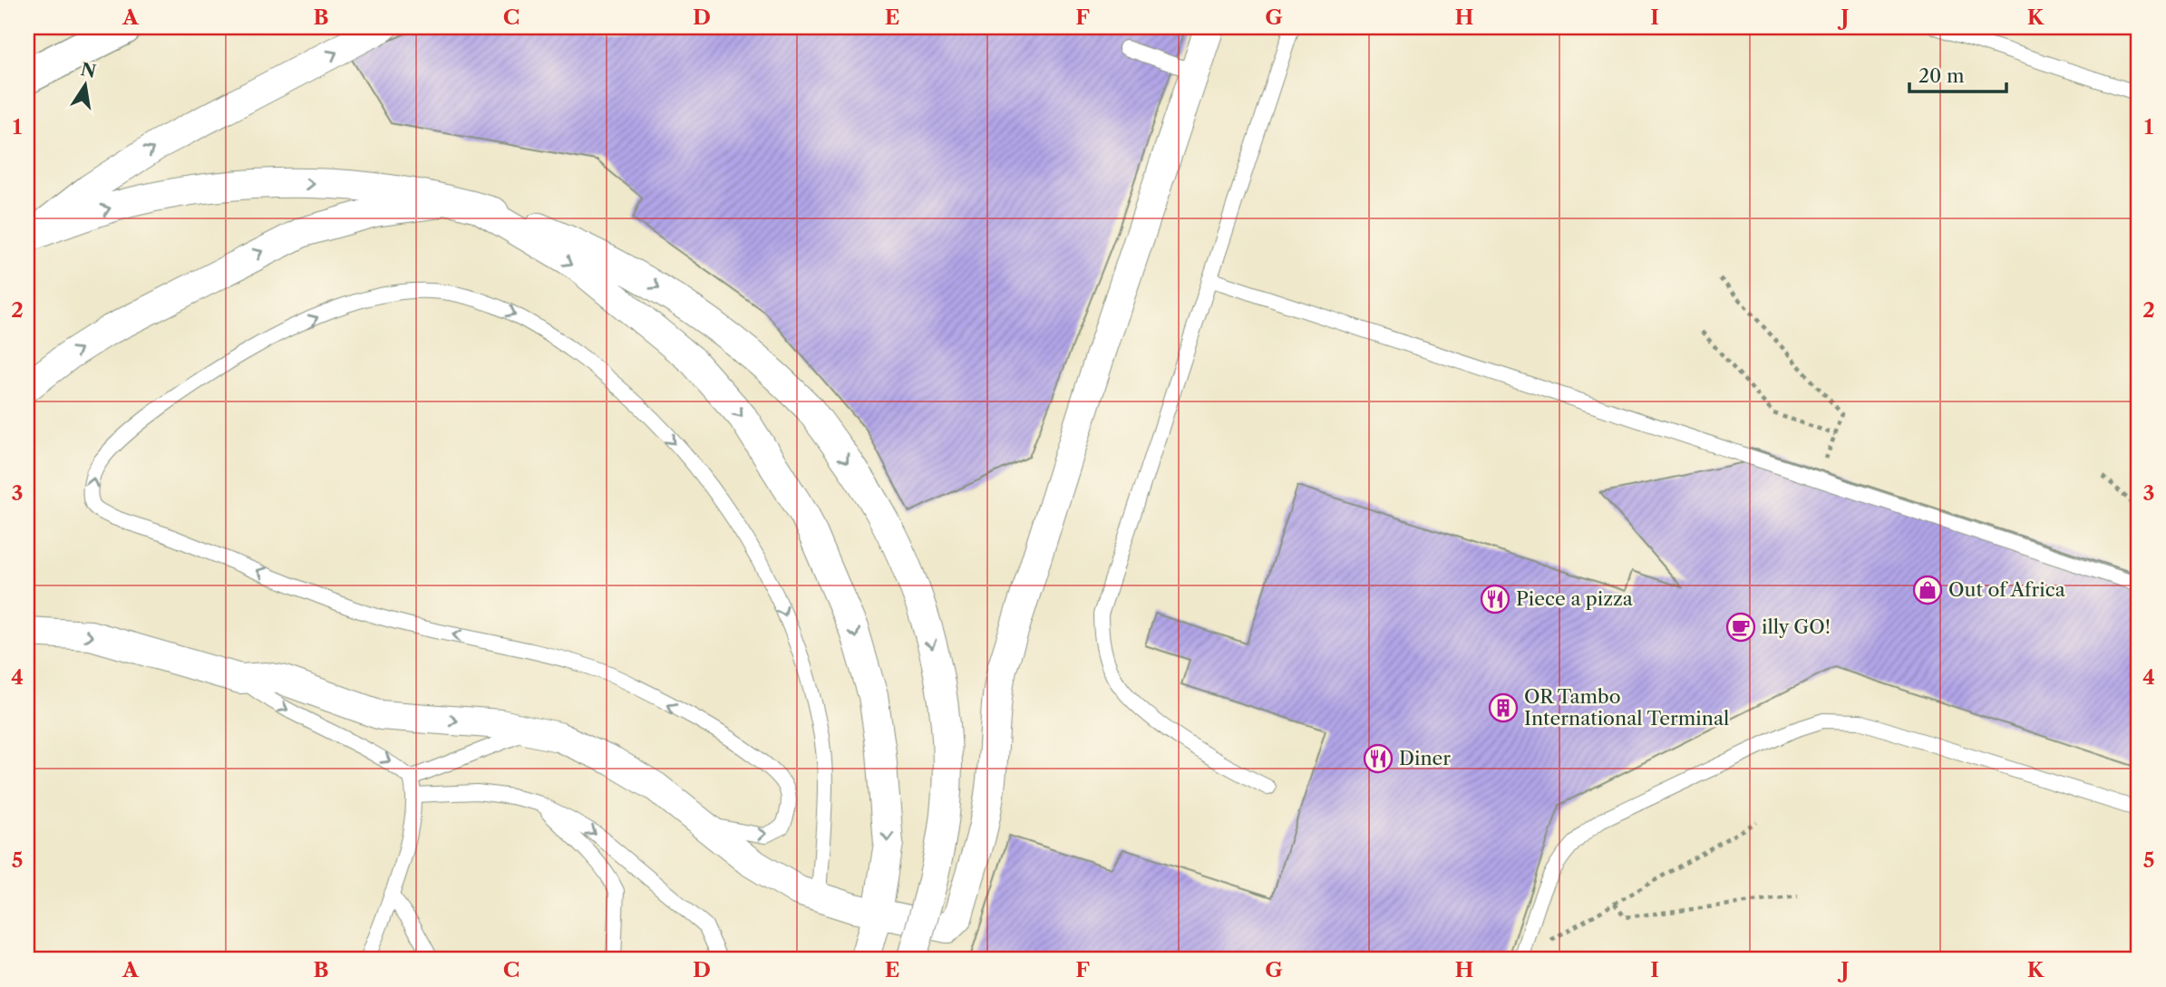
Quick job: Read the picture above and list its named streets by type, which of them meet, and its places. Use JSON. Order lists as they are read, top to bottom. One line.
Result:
{"places":{"shop":["Out of Africa"],"restaurant":["Piece a pizza","Diner"],"cafe":["illy GO!"],"building":["OR Tambo International Terminal"]},"scale_bar":"20 m","north":"top","grid":{"columns":["A","B","C","D","E","F","G","H","I","J","K"],"rows":["1","2","3","4","5"]}}
